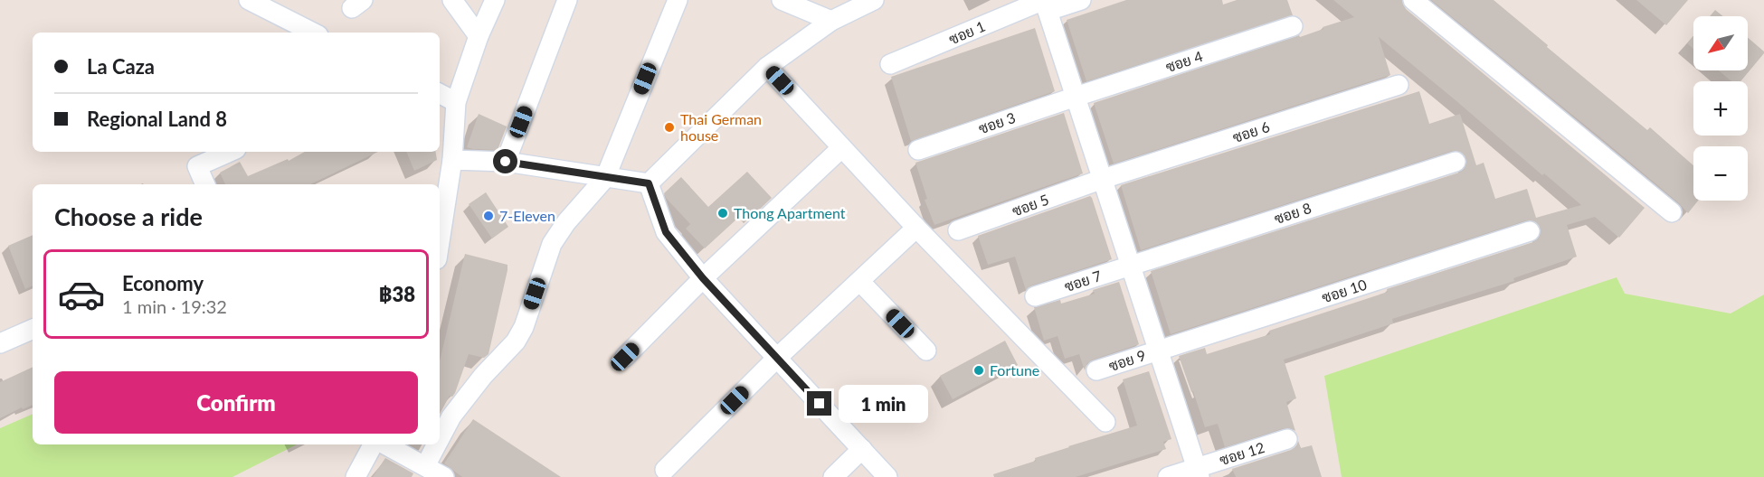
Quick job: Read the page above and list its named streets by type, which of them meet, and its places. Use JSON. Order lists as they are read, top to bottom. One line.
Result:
{"streets":{"street":["ซอย 1","ซอย 4","ซอย 3","ซอย 6","ซอย 5","ซอย 8","ซอย 7","ซอย 10","ซอย 9","ซอย 12"]},"crossings":[["ซอย 4","ซอย 3"],["ซอย 6","ซอย 5"],["ซอย 8","ซอย 7"],["ซอย 10","ซอย 9"]],"places":["Thai German house","Thong Apartment","7-Eleven","Fortune"],"north":"bottom left","page":{"map_buttons":["+","−"],"banner":["La Caza","Regional Land 8"],"heading":"Choose a ride","list":[{"name":"Economy","note":"1 min · 19:32","value":"฿38"}],"buttons":"Confirm","bubble":"1 min"}}
